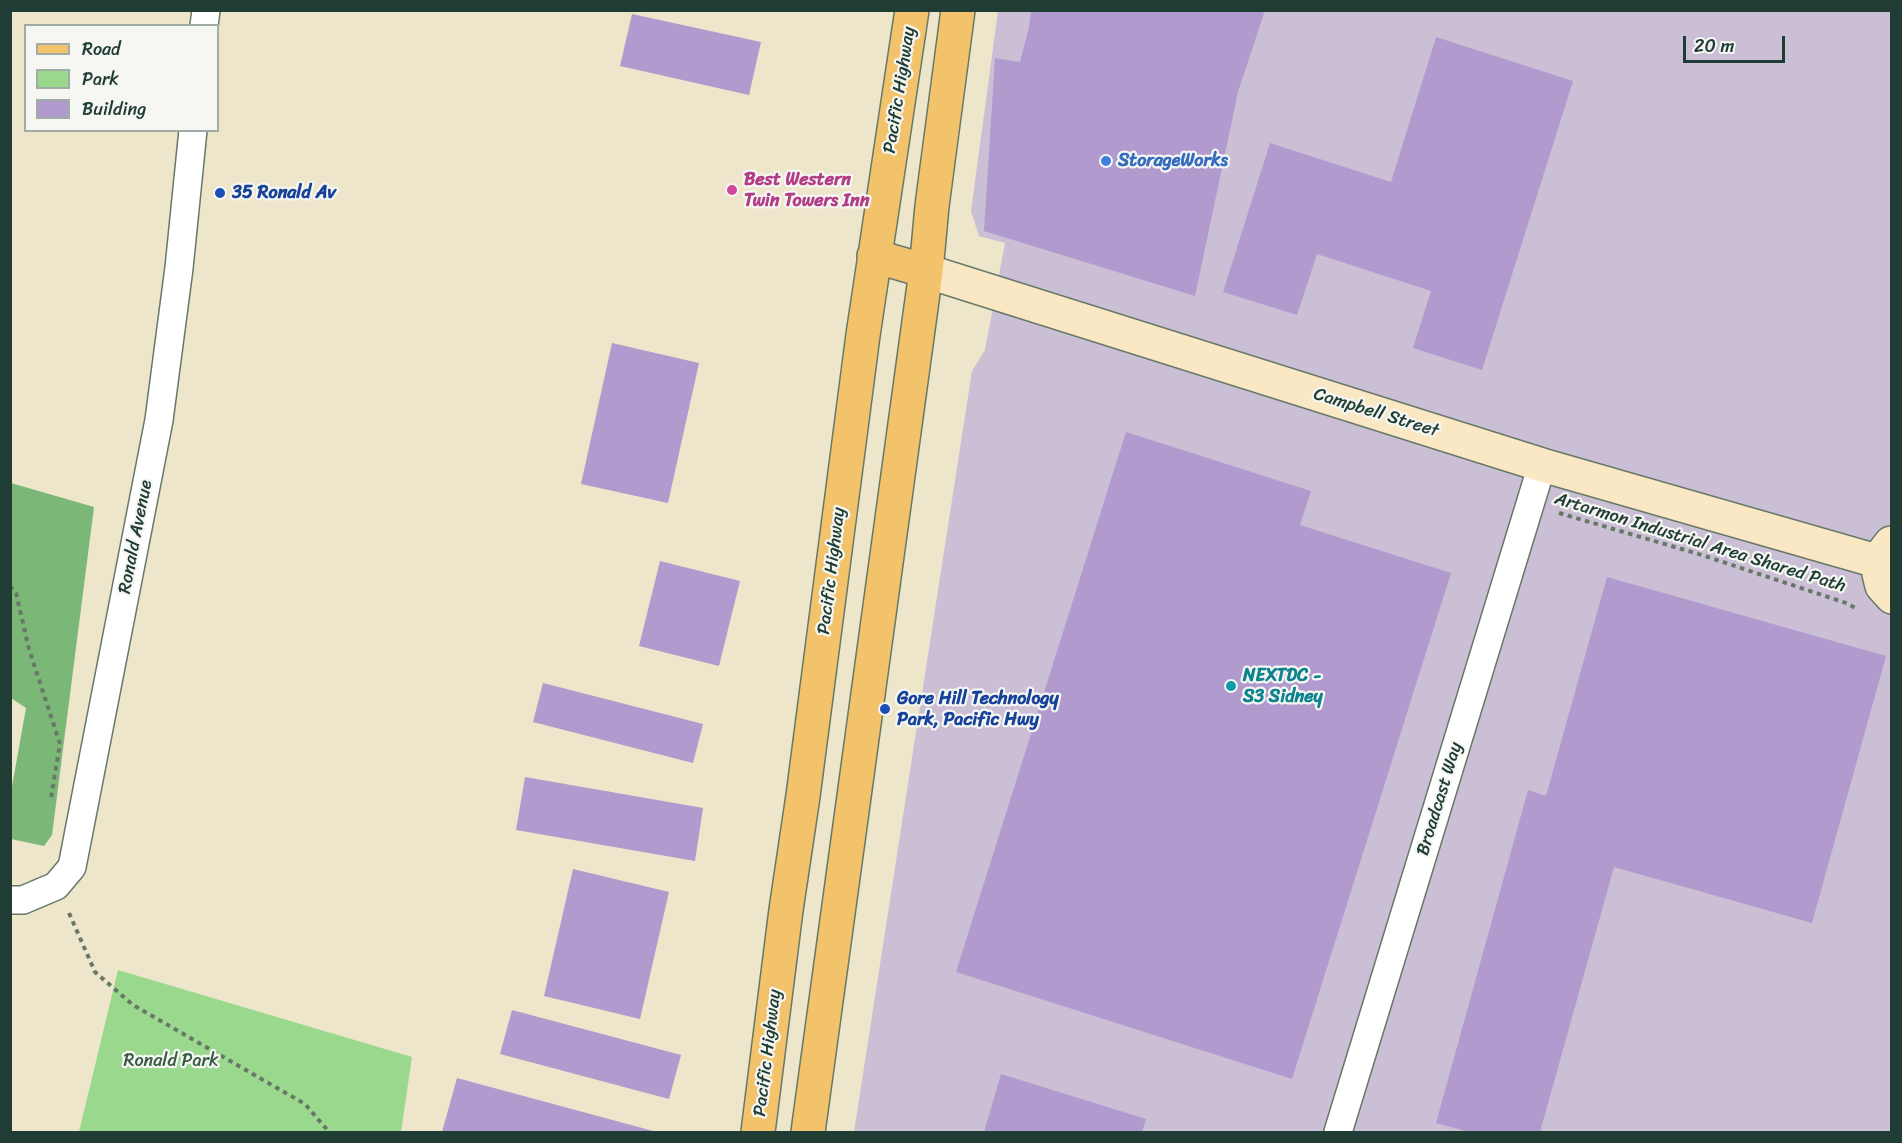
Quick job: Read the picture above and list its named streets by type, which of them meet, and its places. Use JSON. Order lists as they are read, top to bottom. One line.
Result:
{"streets":{"main road":["Pacific Highway","Campbell Street"],"street":["Ronald Avenue","Broadcast Way"],"path":["Artarmon Industrial Area Shared Path"]},"crossings":[["Pacific Highway","Campbell Street"],["Campbell Street","Broadcast Way"],["Artarmon Industrial Area Shared Path","Broadcast Way"]],"parks":["Ronald Park"],"places":["StorageWorks","Best Western Twin Towers Inn","35 Ronald Av","NEXTDC - S3 Sidney","Gore Hill Technology Park, Pacific Hwy"],"legend":["Road","Park","Building"],"scale_bar":"20 m"}
